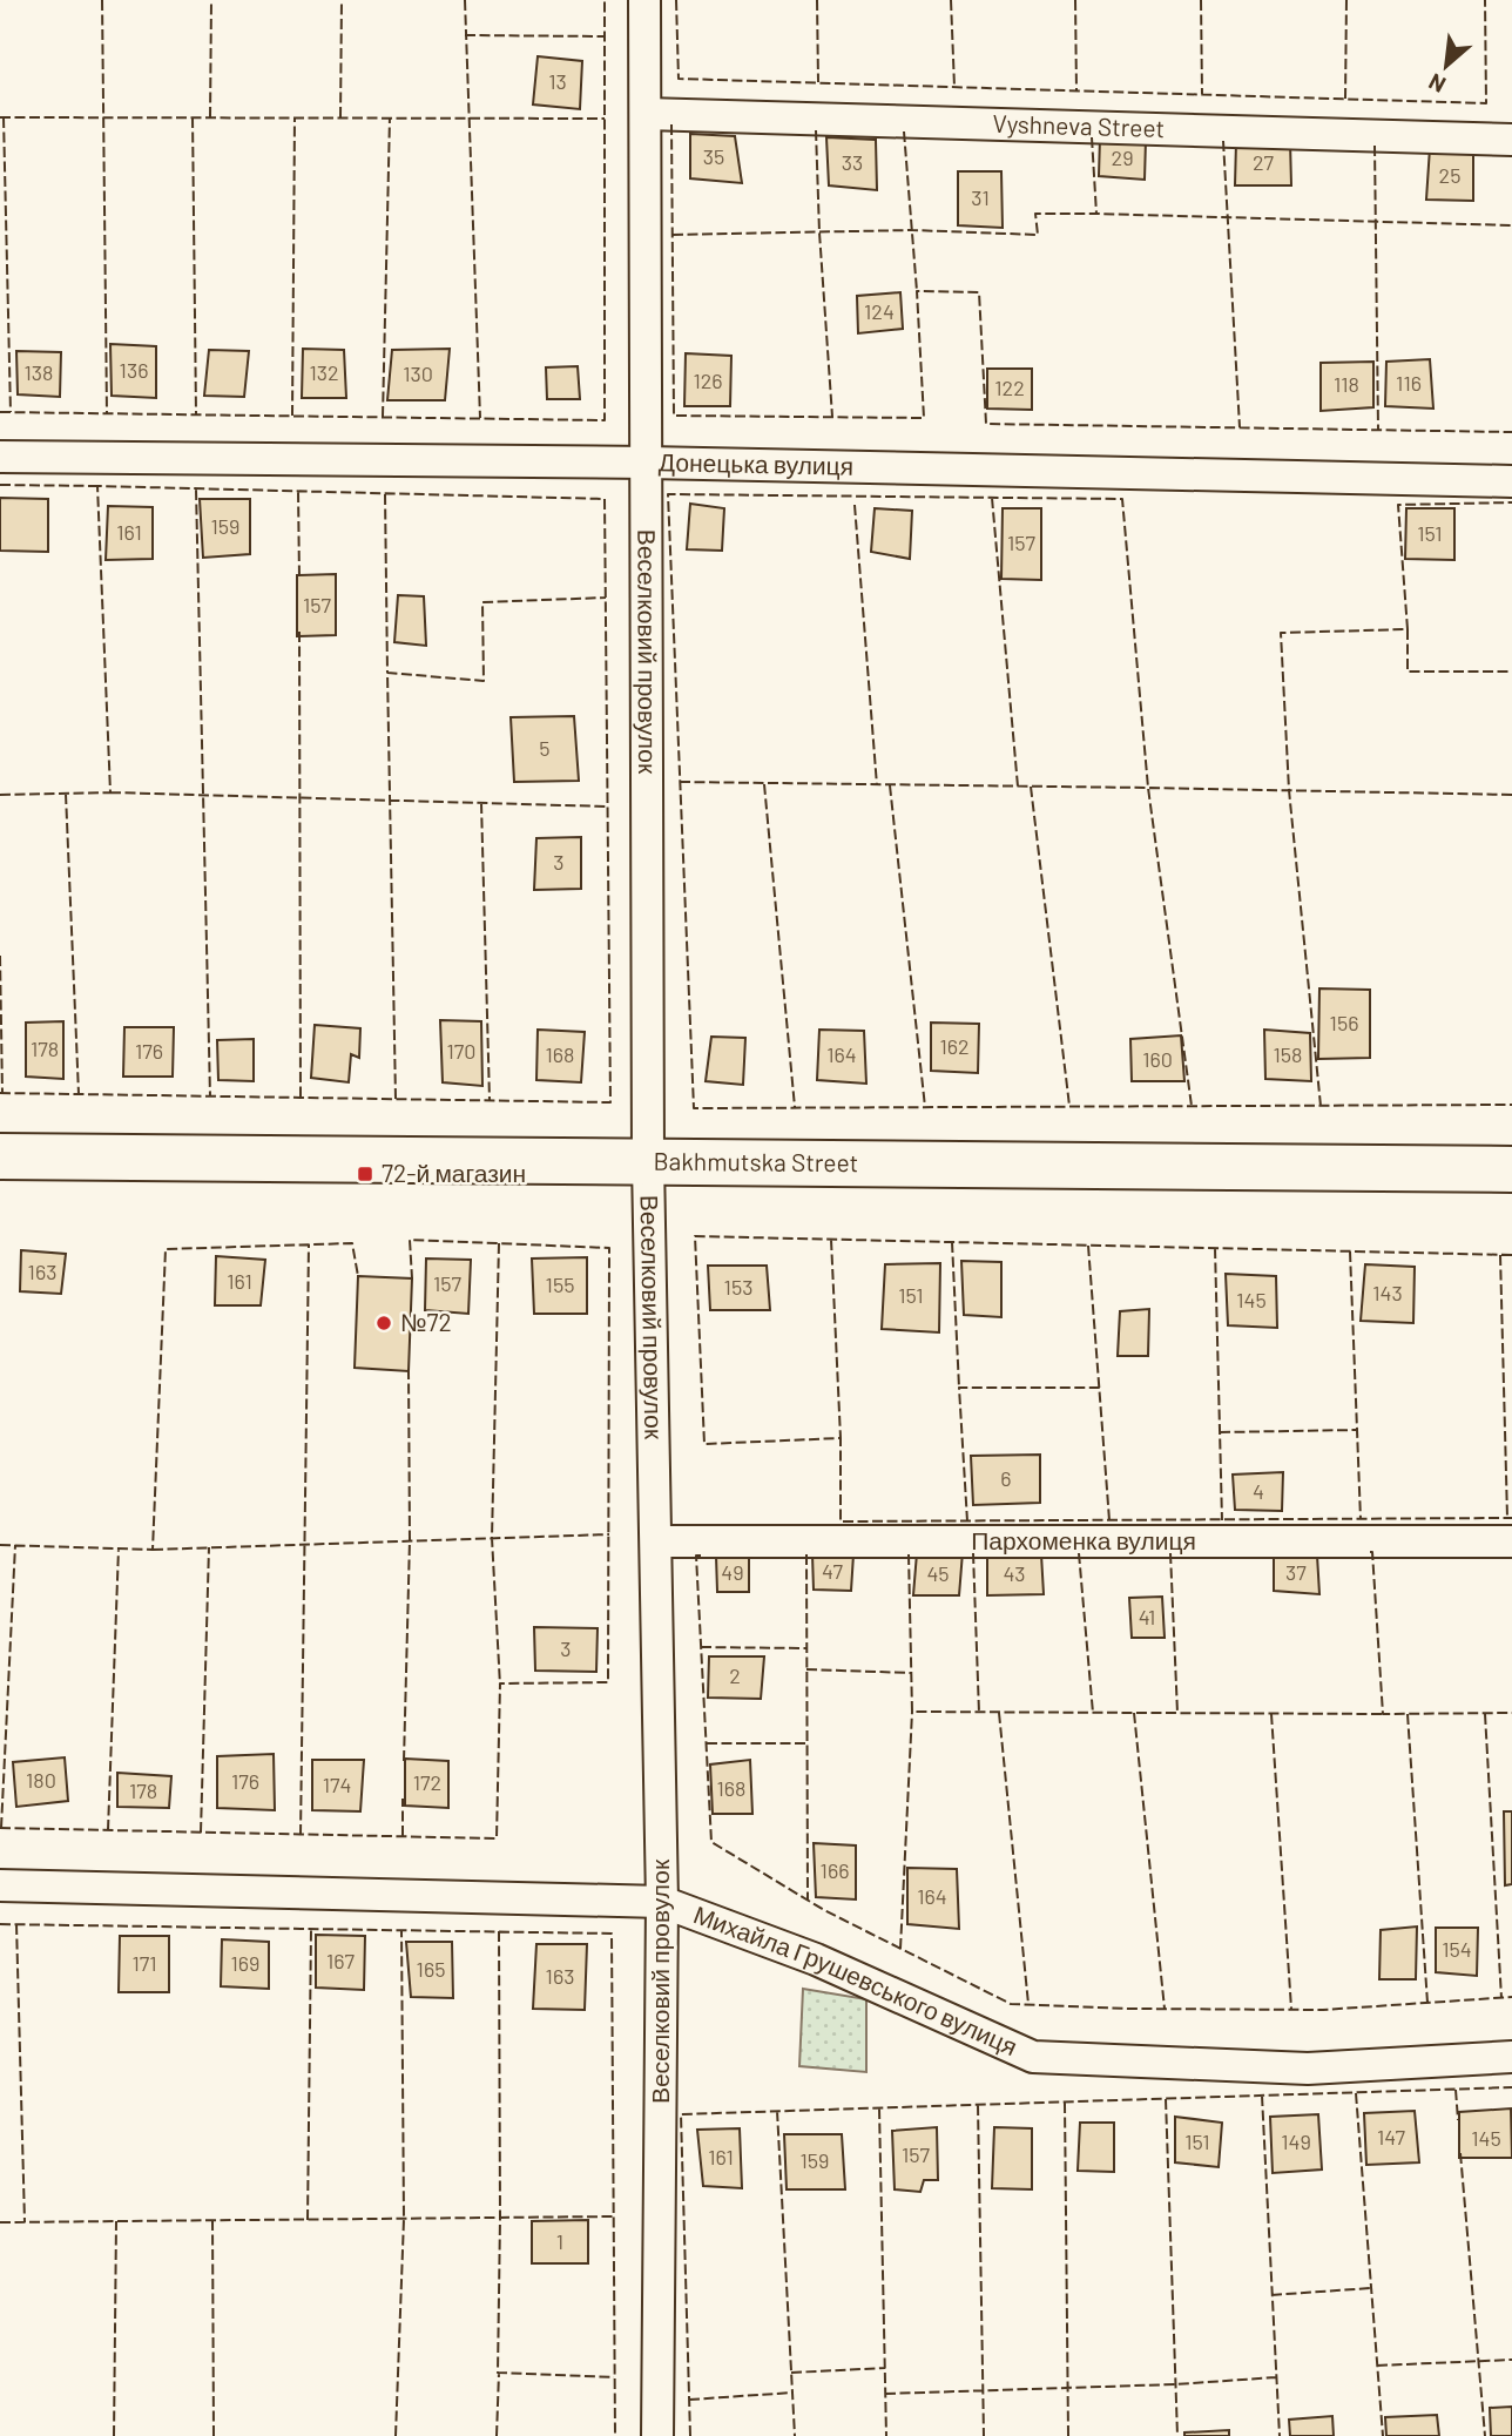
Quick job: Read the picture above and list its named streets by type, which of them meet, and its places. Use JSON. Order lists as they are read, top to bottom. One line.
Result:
{"streets":{"street":["Vyshneva Street","Донецька вулиця","Веселковий провулок","Bakhmutska Street","Пархоменка вулиця","Михайла Грушевського вулиця"]},"crossings":[["Vyshneva Street","Веселковий провулок"],["Донецька вулиця","Веселковий провулок"],["Веселковий провулок","Bakhmutska Street"],["Веселковий провулок","Пархоменка вулиця"],["Веселковий провулок","Михайла Грушевського вулиця"]],"places":{"transit":["72-й магазин"],"other":["№72"]},"house_numbers":["13","35","29","33","27","25","31","124","136","138","132","130","126","116","118","122","159","161","151","157","157","5","3","156","162","178","176","170","168","164","158","160","163","161","157","155","153","143","151","145","6","4","47","49","37","45","43","41","3","2","180","176","172","174","168","178","166","164","154","167","171","169","165","163","147","145","151","149","157","161","159","1"],"north":"bottom left"}
